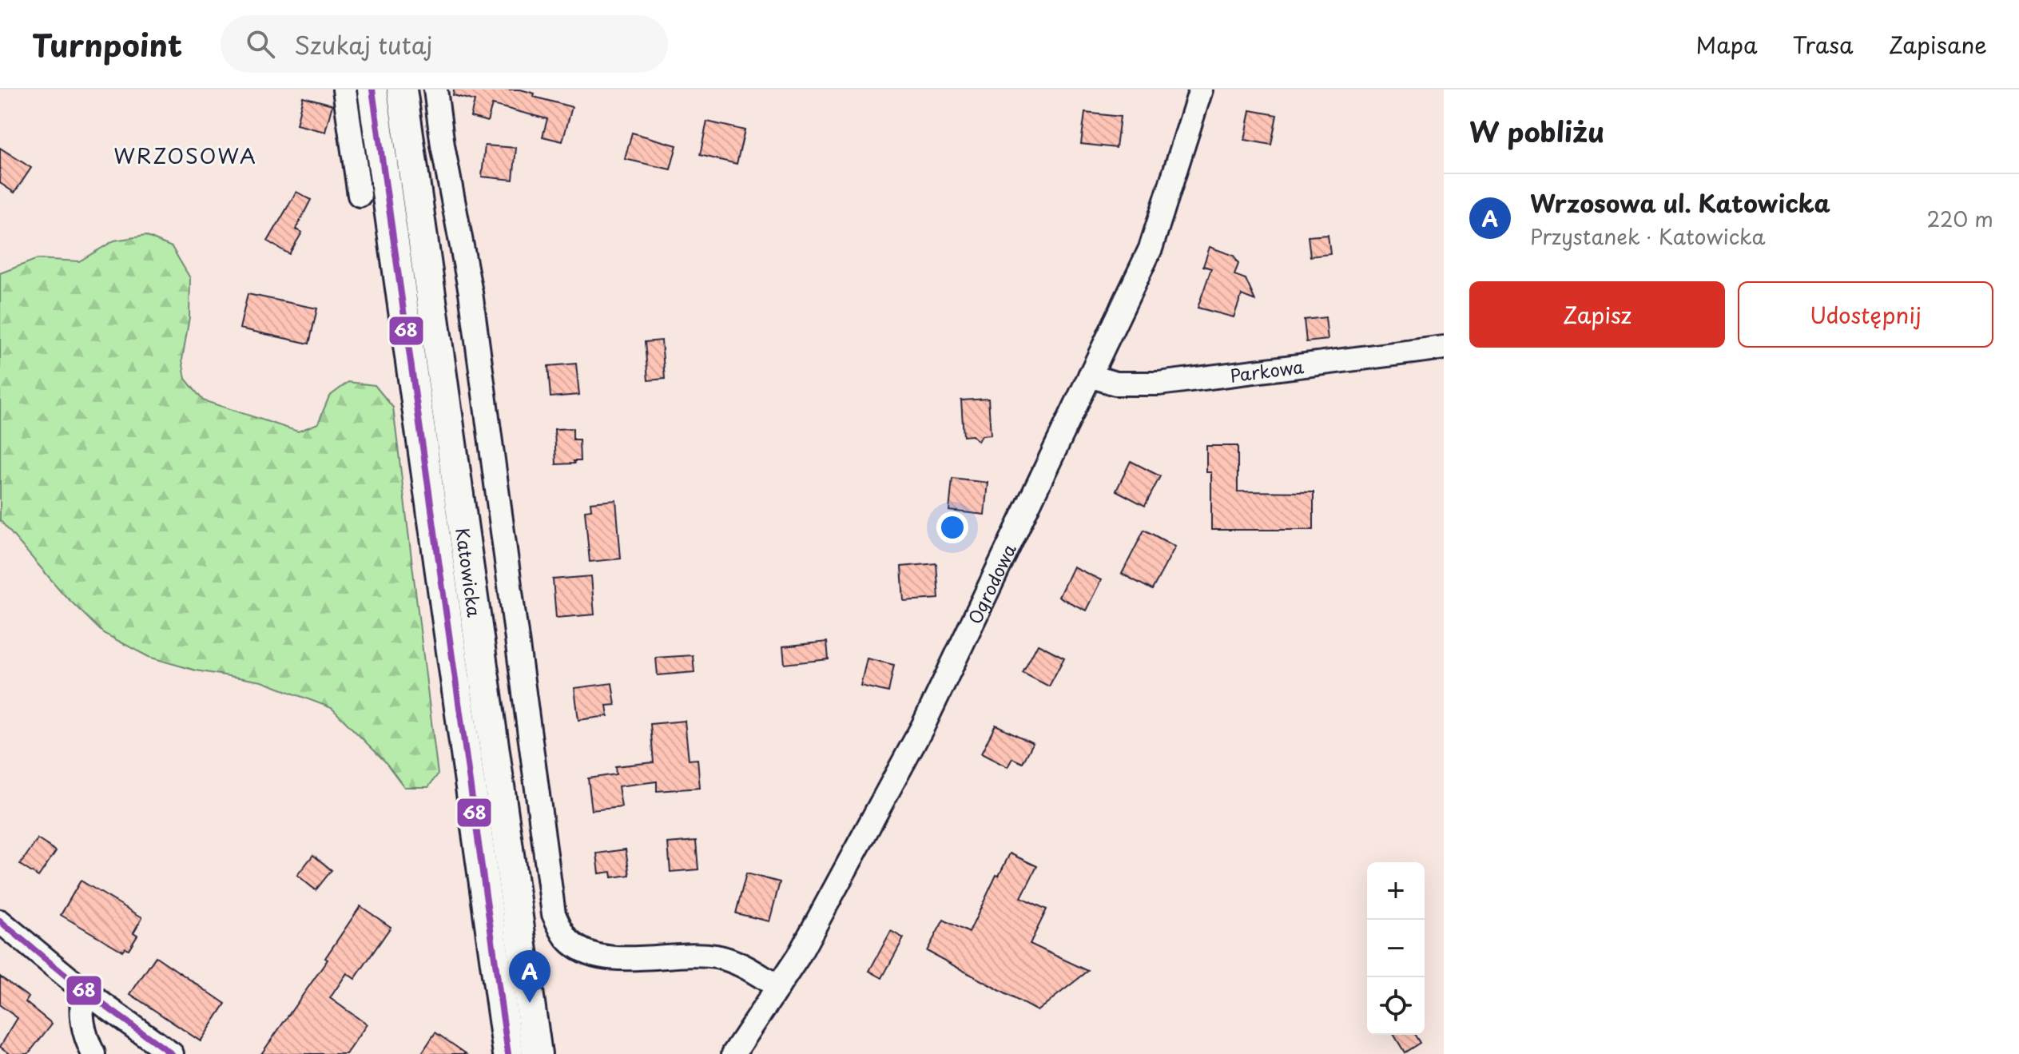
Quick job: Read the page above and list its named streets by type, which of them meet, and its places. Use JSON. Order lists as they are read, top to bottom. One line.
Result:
{"streets":{"main road":["Katowicka"],"street":["Parkowa","Ogrodowa"]},"crossings":[["Parkowa","Ogrodowa"]],"districts":["WRZOSOWA"],"lines":["transit line 68"],"page":{"header":"Turnpoint","search":"Szukaj tutaj","nav":["Mapa","Trasa","Zapisane"],"heading":"W pobliżu","list":[{"mark":"A","name":"Wrzosowa ul. Katowicka","note":"Przystanek · Katowicka","value":"220 m"}],"buttons":["Zapisz","Udostępnij"],"map_buttons":["+","−"],"pins":"A"}}
